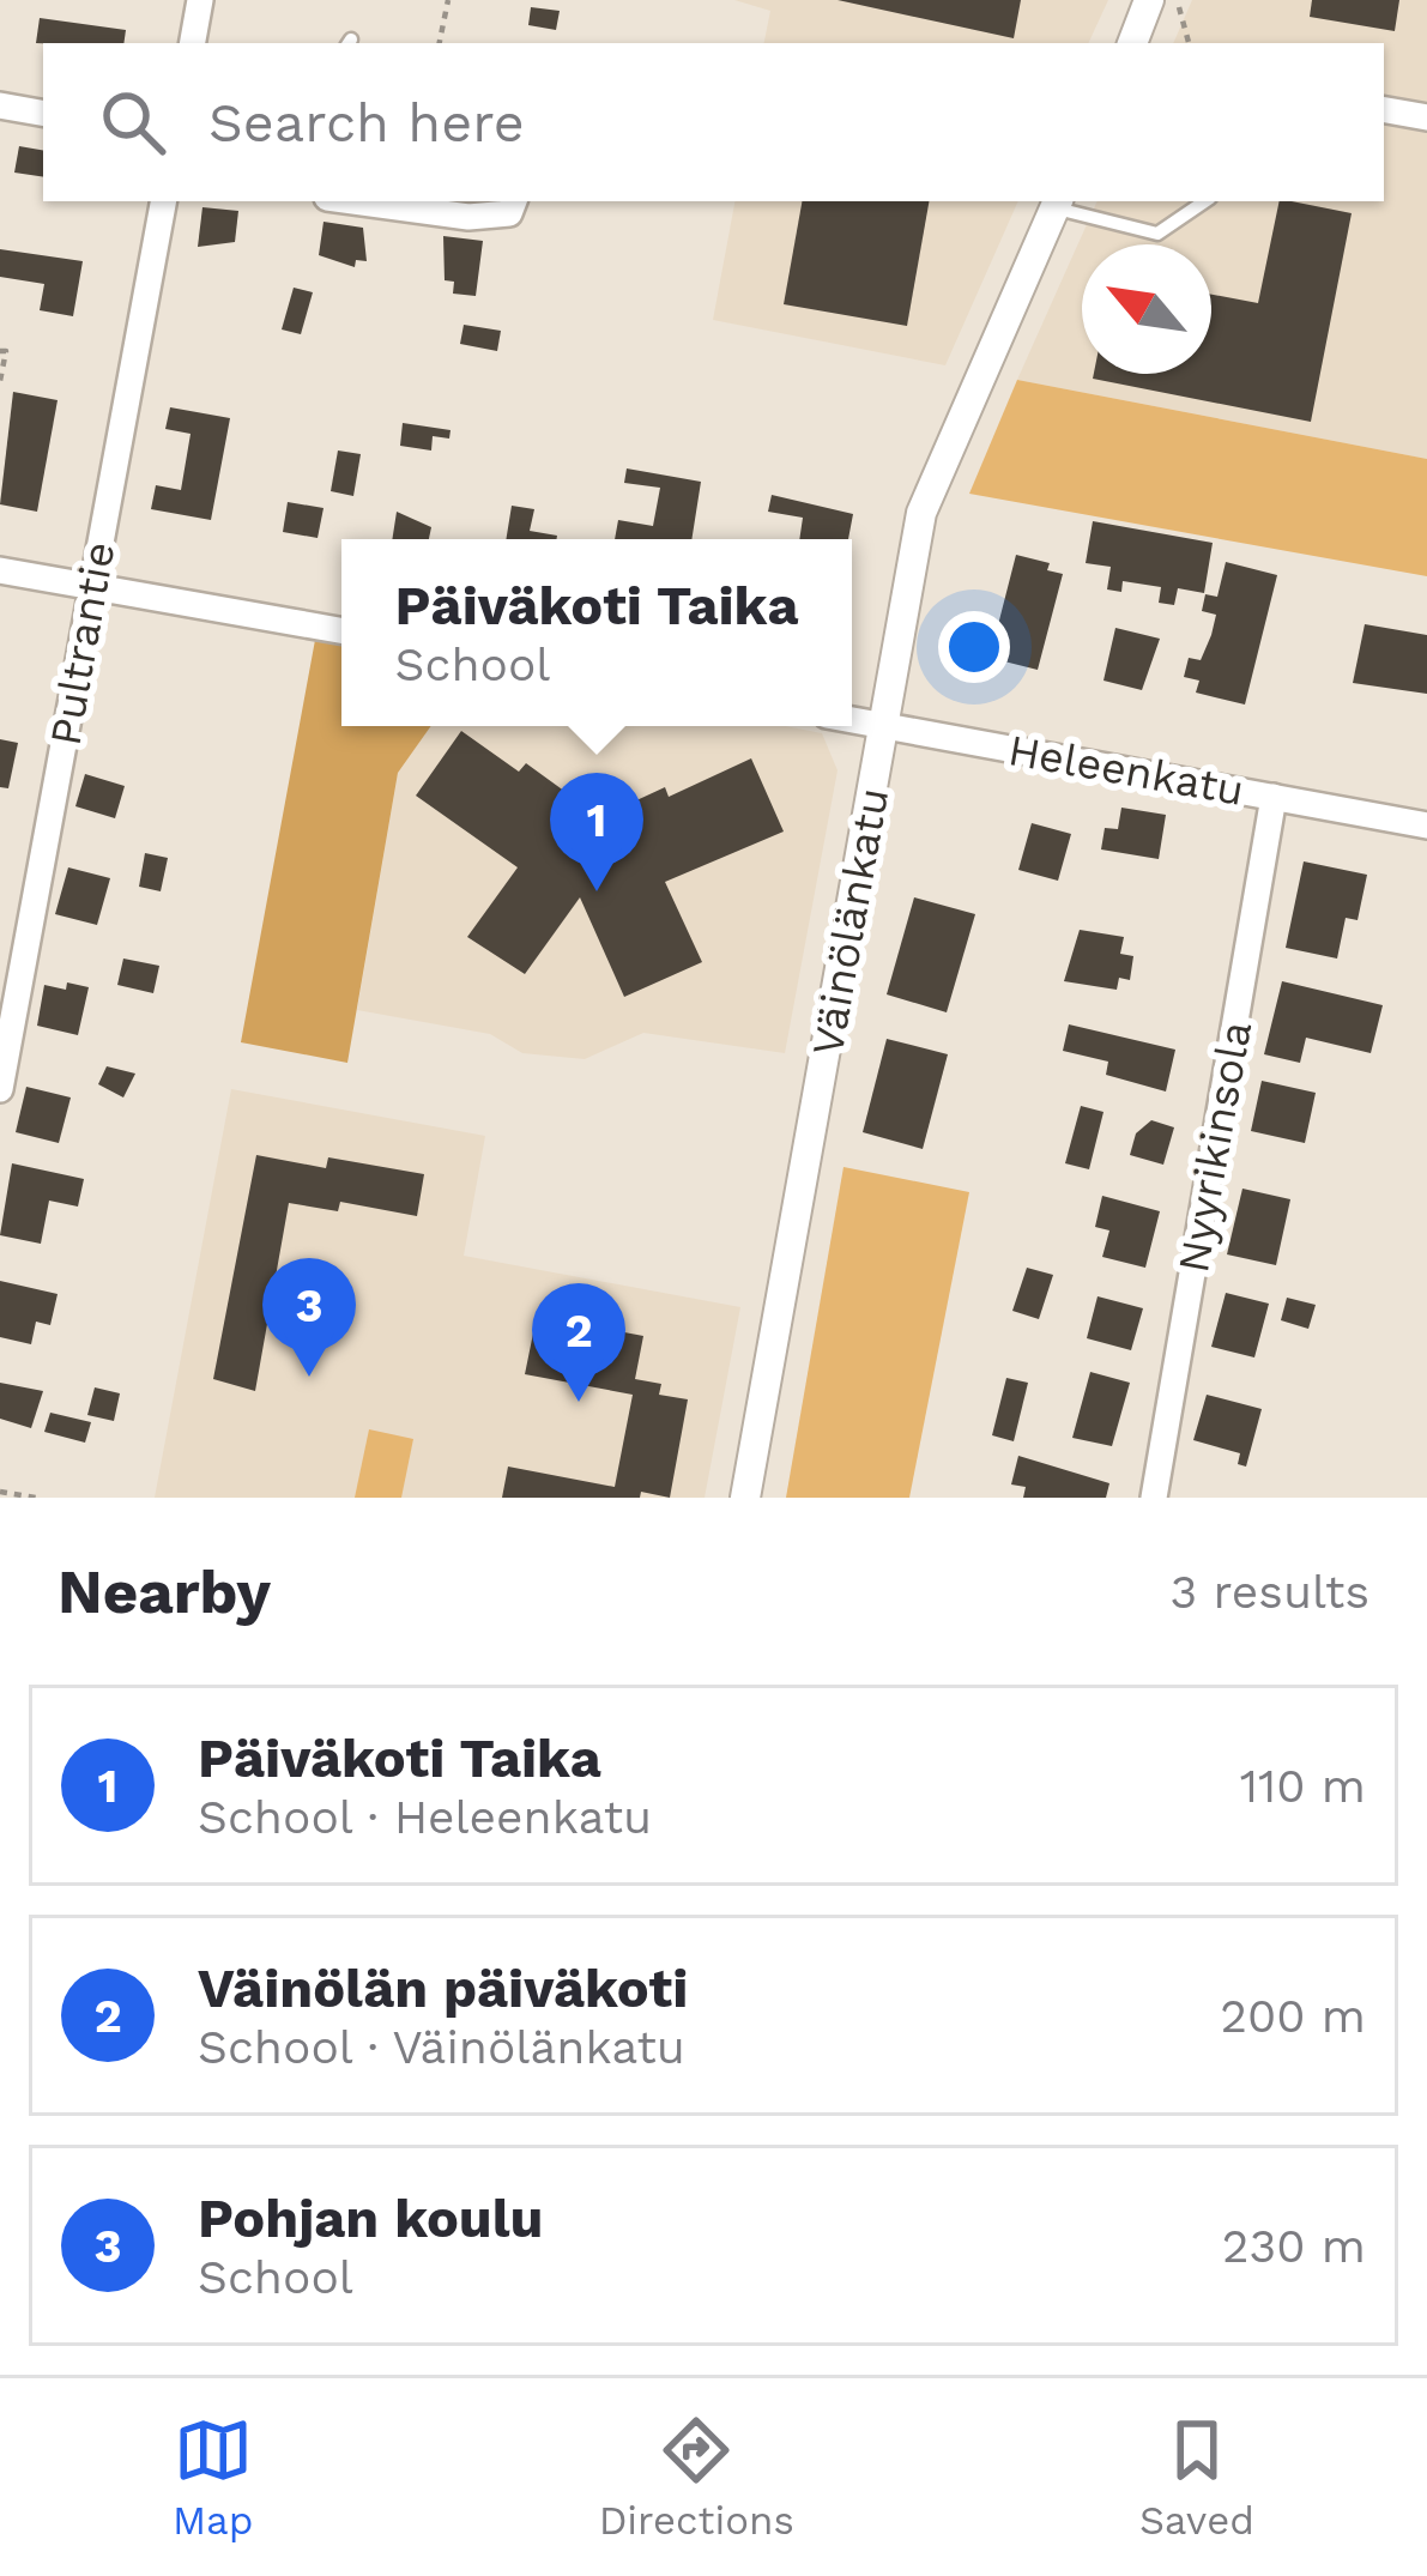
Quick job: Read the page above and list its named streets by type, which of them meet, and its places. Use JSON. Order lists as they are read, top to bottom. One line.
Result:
{"streets":{"street":["Pultrantie","Heleenkatu","Väinölänkatu","Nyyrikinsola"]},"crossings":[["Heleenkatu","Väinölänkatu"],["Heleenkatu","Nyyrikinsola"]],"north":"top left","page":{"search":"Search here","popup":["Päiväkoti Taika","School"],"pins":["1","3","2"],"heading":["Nearby","3 results"],"list":[{"mark":"1","name":"Päiväkoti Taika","note":"School · Heleenkatu","value":"110 m"},{"mark":"2","name":"Väinölän päiväkoti","note":"School · Väinölänkatu","value":"200 m"},{"mark":"3","name":"Pohjan koulu","note":"School","value":"230 m"}],"nav":["Map","Directions","Saved"]}}
